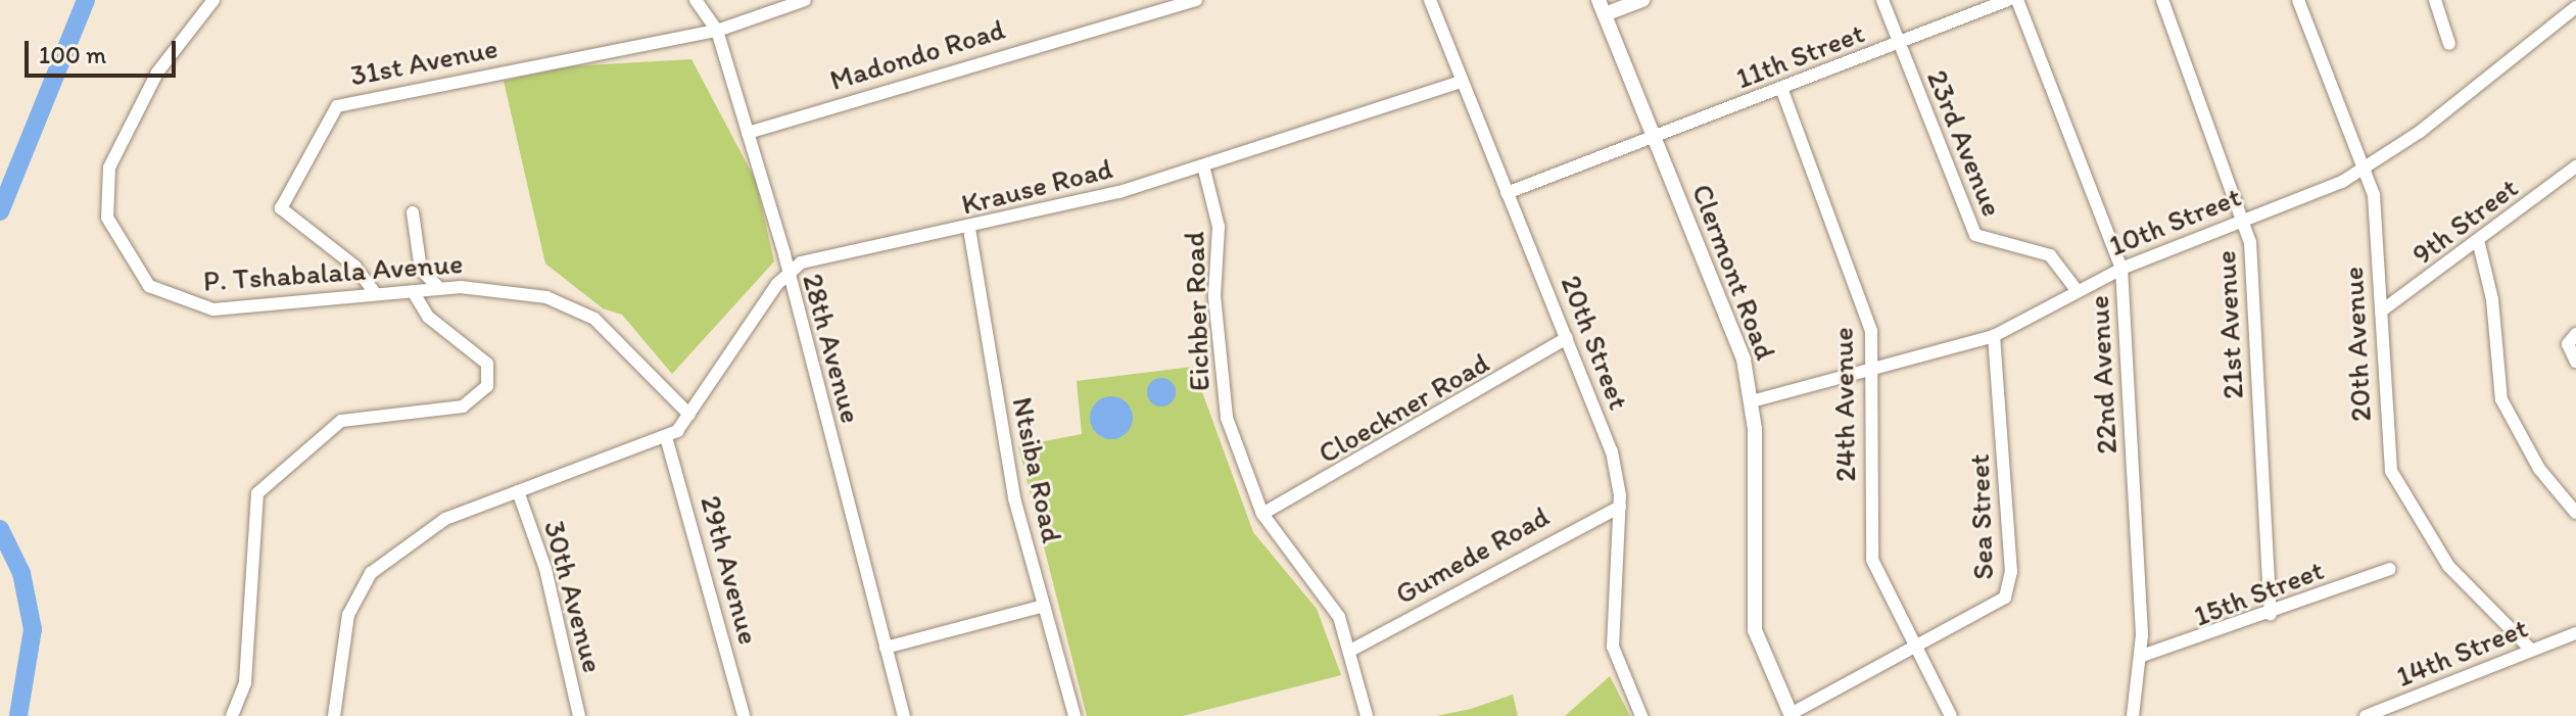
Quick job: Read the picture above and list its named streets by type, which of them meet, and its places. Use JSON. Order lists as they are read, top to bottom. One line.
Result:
{"streets":{"street":["Madondo Road","11th Street","31st Avenue","23rd Avenue","Krause Road","10th Street","9th Street","P. Tshabalala Avenue","Clermont Road","Eichber Road","21st Avenue","20th Street","20th Avenue","28th Avenue","22nd Avenue","24th Avenue","Cloeckner Road","Ntsiba Road","Sea Street","Gumede Road","29th Avenue","15th Street","30th Avenue","14th Street"]},"crossings":[["Madondo Road","28th Avenue"],["11th Street","23rd Avenue"],["11th Street","Clermont Road"],["11th Street","20th Street"],["11th Street","24th Avenue"],["31st Avenue","P. Tshabalala Avenue"],["31st Avenue","28th Avenue"],["23rd Avenue","10th Street"],["Krause Road","Eichber Road"],["Krause Road","20th Street"],["Krause Road","28th Avenue"],["Krause Road","Ntsiba Road"],["10th Street","Clermont Road"],["10th Street","21st Avenue"],["10th Street","20th Avenue"],["10th Street","22nd Avenue"],["10th Street","24th Avenue"],["10th Street","Sea Street"],["9th Street","20th Avenue"],["Clermont Road","Sea Street"],["Eichber Road","Cloeckner Road"],["Eichber Road","Gumede Road"],["21st Avenue","15th Street"],["20th Street","Cloeckner Road"],["20th Street","Gumede Road"],["20th Avenue","14th Street"],["22nd Avenue","15th Street"],["24th Avenue","Sea Street"]],"scale_bar":"100 m"}
